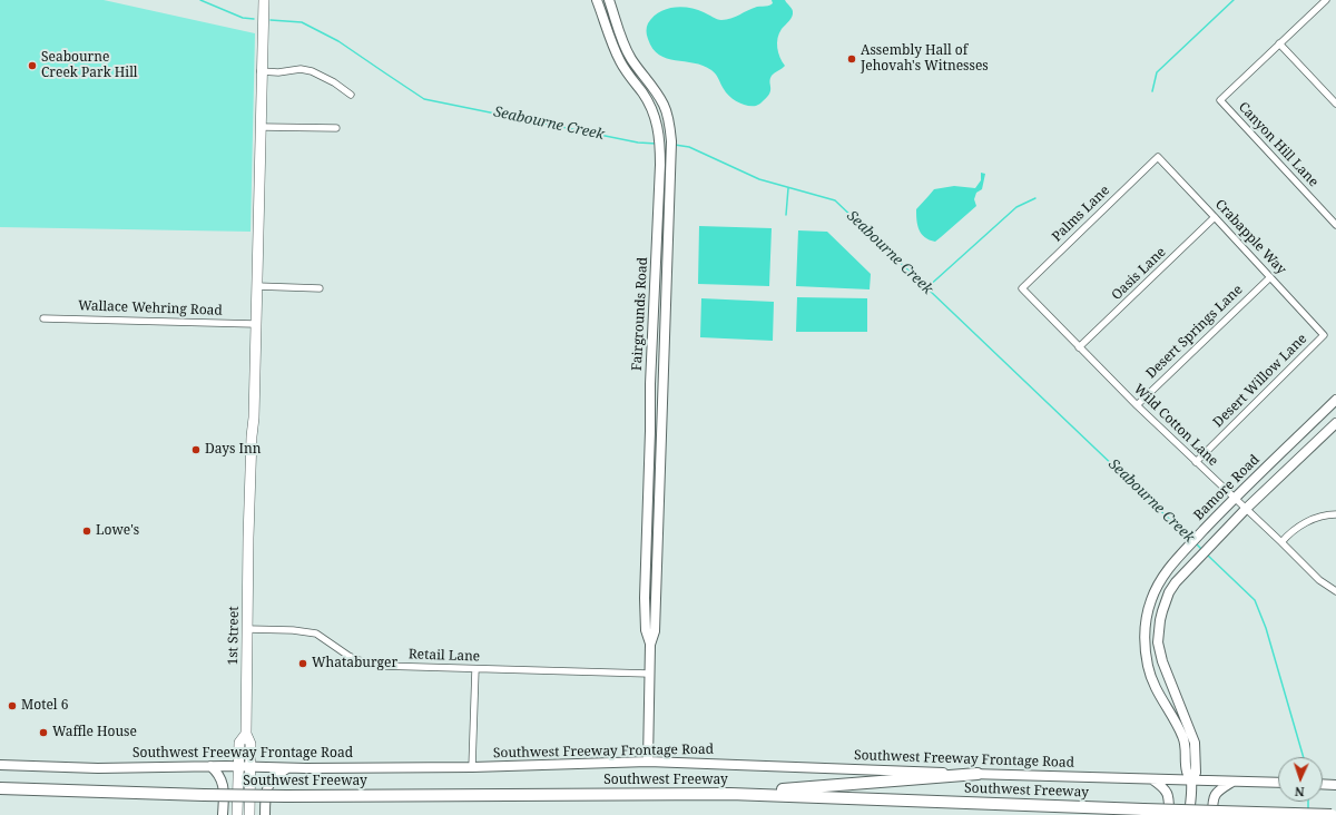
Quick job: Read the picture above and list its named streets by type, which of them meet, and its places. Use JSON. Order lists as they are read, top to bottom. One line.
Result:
{"streets":{"highway":["Southwest Freeway"],"main road":["1st Street"],"street":["Canyon Hill Lane","Palms Lane","Crabapple Way","Oasis Lane","Wallace Wehring Road","Fairgrounds Road","Desert Springs Lane","Desert Willow Lane","Wild Cotton Lane","Bamore Road","Retail Lane","Southwest Freeway Frontage Road"]},"crossings":[["Palms Lane","Crabapple Way"],["Palms Lane","Wild Cotton Lane"],["Crabapple Way","Oasis Lane"],["Crabapple Way","Desert Springs Lane"],["Crabapple Way","Desert Willow Lane"],["Oasis Lane","Wild Cotton Lane"],["Wallace Wehring Road","1st Street"],["Fairgrounds Road","Retail Lane"],["Fairgrounds Road","Southwest Freeway Frontage Road"],["Desert Springs Lane","Wild Cotton Lane"],["Desert Willow Lane","Wild Cotton Lane"],["Wild Cotton Lane","Bamore Road"],["Bamore Road","Southwest Freeway Frontage Road"],["1st Street","Retail Lane"],["1st Street","Southwest Freeway Frontage Road"]],"water":["Seabourne Creek"],"places":["Assembly Hall of Jehovah's Witnesses","Seabourne Creek Park Hill","Days Inn","Lowe's","Whataburger","Motel 6","Waffle House"],"north":"bottom"}
